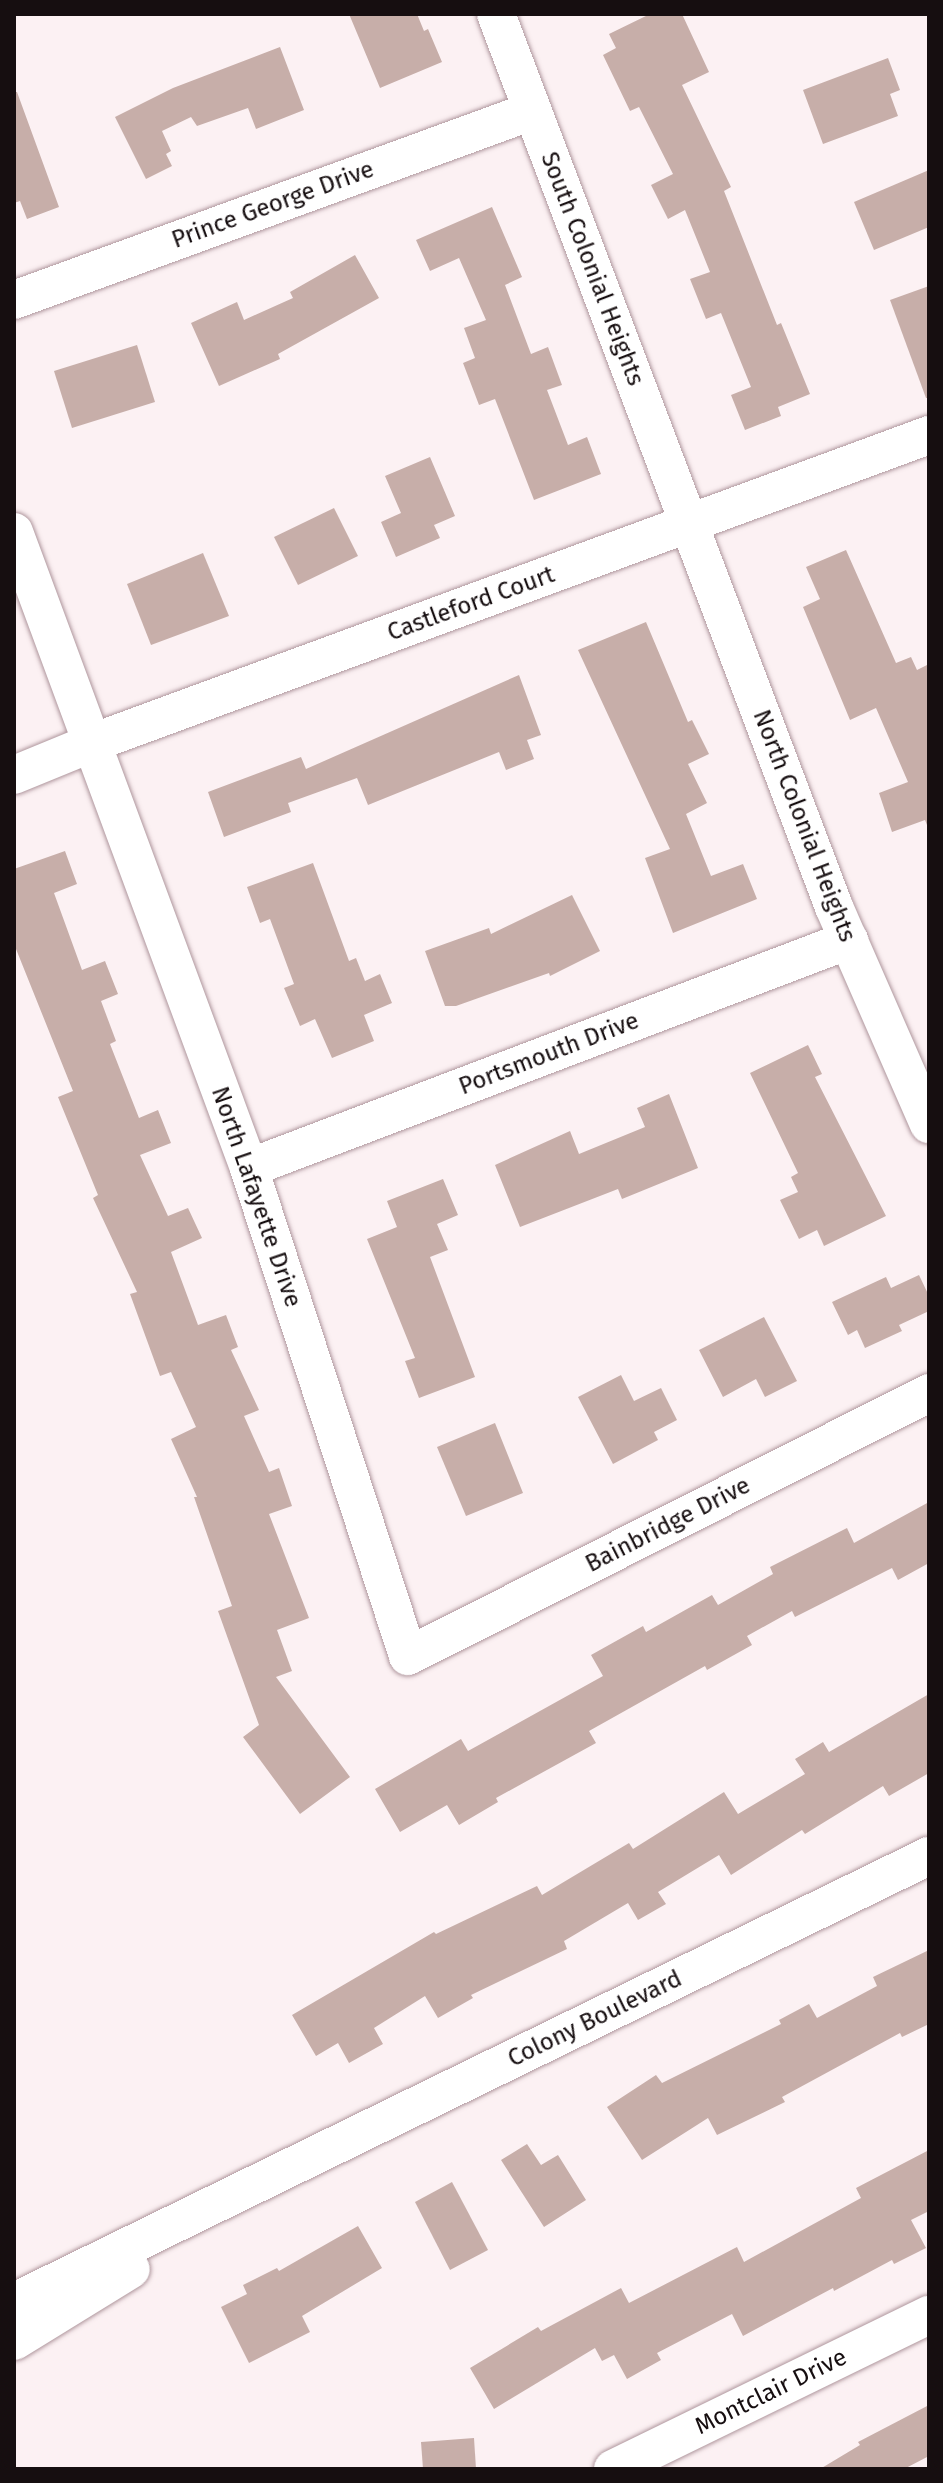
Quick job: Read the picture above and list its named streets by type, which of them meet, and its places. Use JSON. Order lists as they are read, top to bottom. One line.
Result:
{"streets":{"street":["Prince George Drive","South Colonial Heights","Castleford Court","North Colonial Heights","Portsmouth Drive","North Lafayette Drive","Bainbridge Drive","Colony Boulevard","Montclair Drive"]},"crossings":[["Prince George Drive","South Colonial Heights"],["South Colonial Heights","Castleford Court"],["South Colonial Heights","North Colonial Heights"],["Castleford Court","North Colonial Heights"],["Castleford Court","North Lafayette Drive"],["North Colonial Heights","Portsmouth Drive"],["Portsmouth Drive","North Lafayette Drive"],["North Lafayette Drive","Bainbridge Drive"]]}
